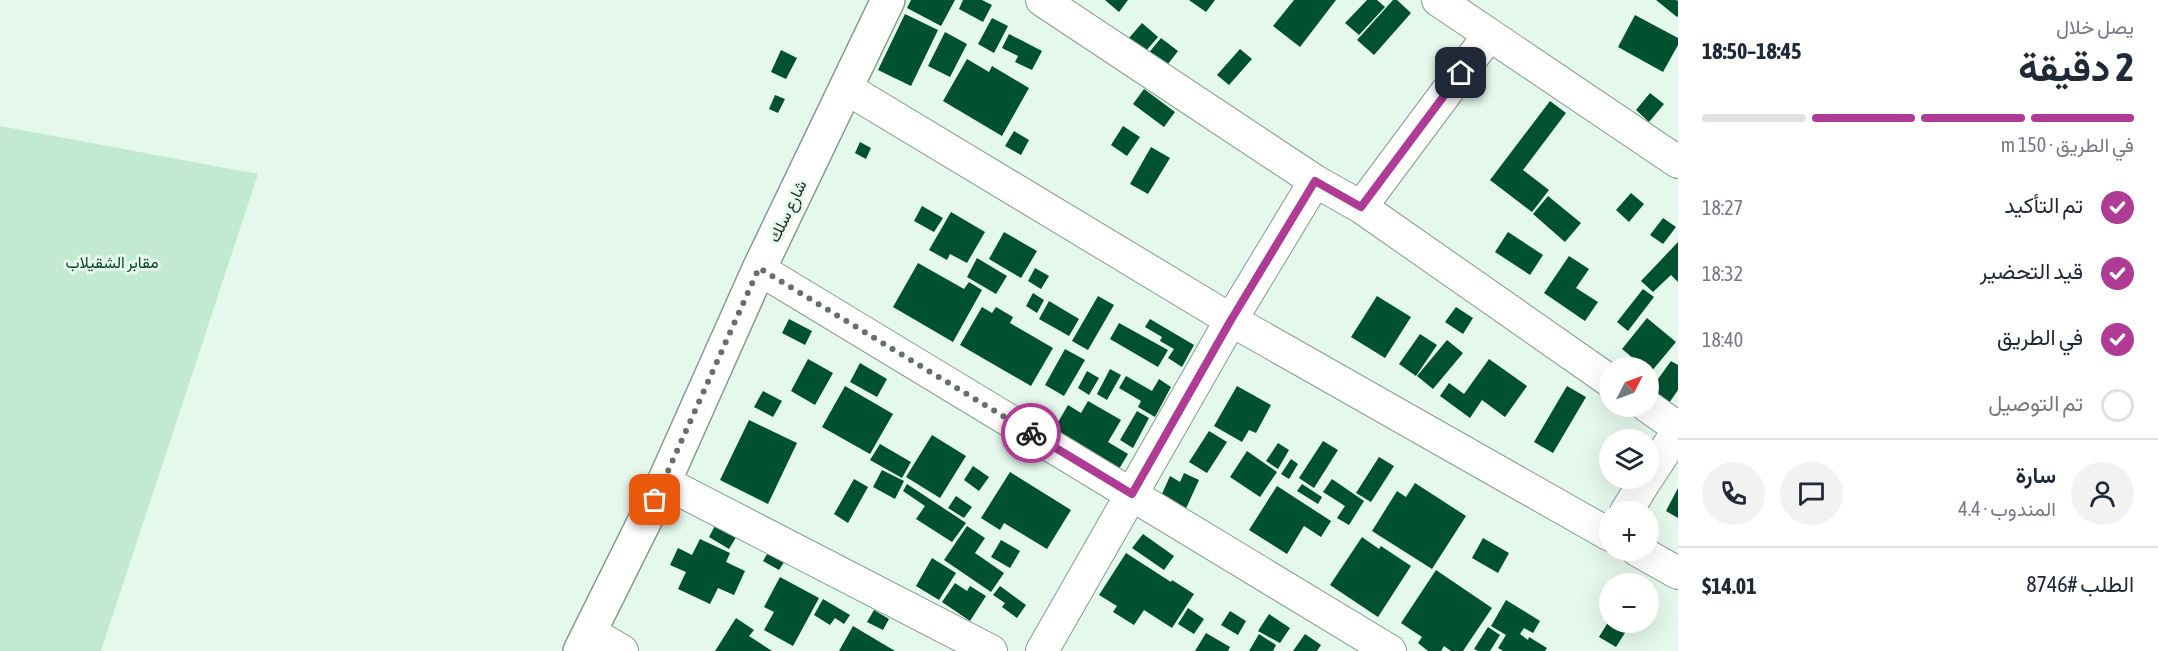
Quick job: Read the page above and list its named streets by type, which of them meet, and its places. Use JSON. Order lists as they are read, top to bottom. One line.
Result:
{"streets":{"street":["شارع سلك"]},"parks":["مقابر الشقيلاب"],"north":"top right","page":{"heading":["2 دقيقة","يصل خلال","18:45–18:50"],"panel":["سارة","المندوب · 4.4","الطلب #8746","$14.01"],"bar":"في الطريق · 150 m","list":[["تم التأكيد","18:27"],["قيد التحضير","18:32"],["في الطريق","18:40"],"تم التوصيل"],"map_buttons":["+","−"]}}
